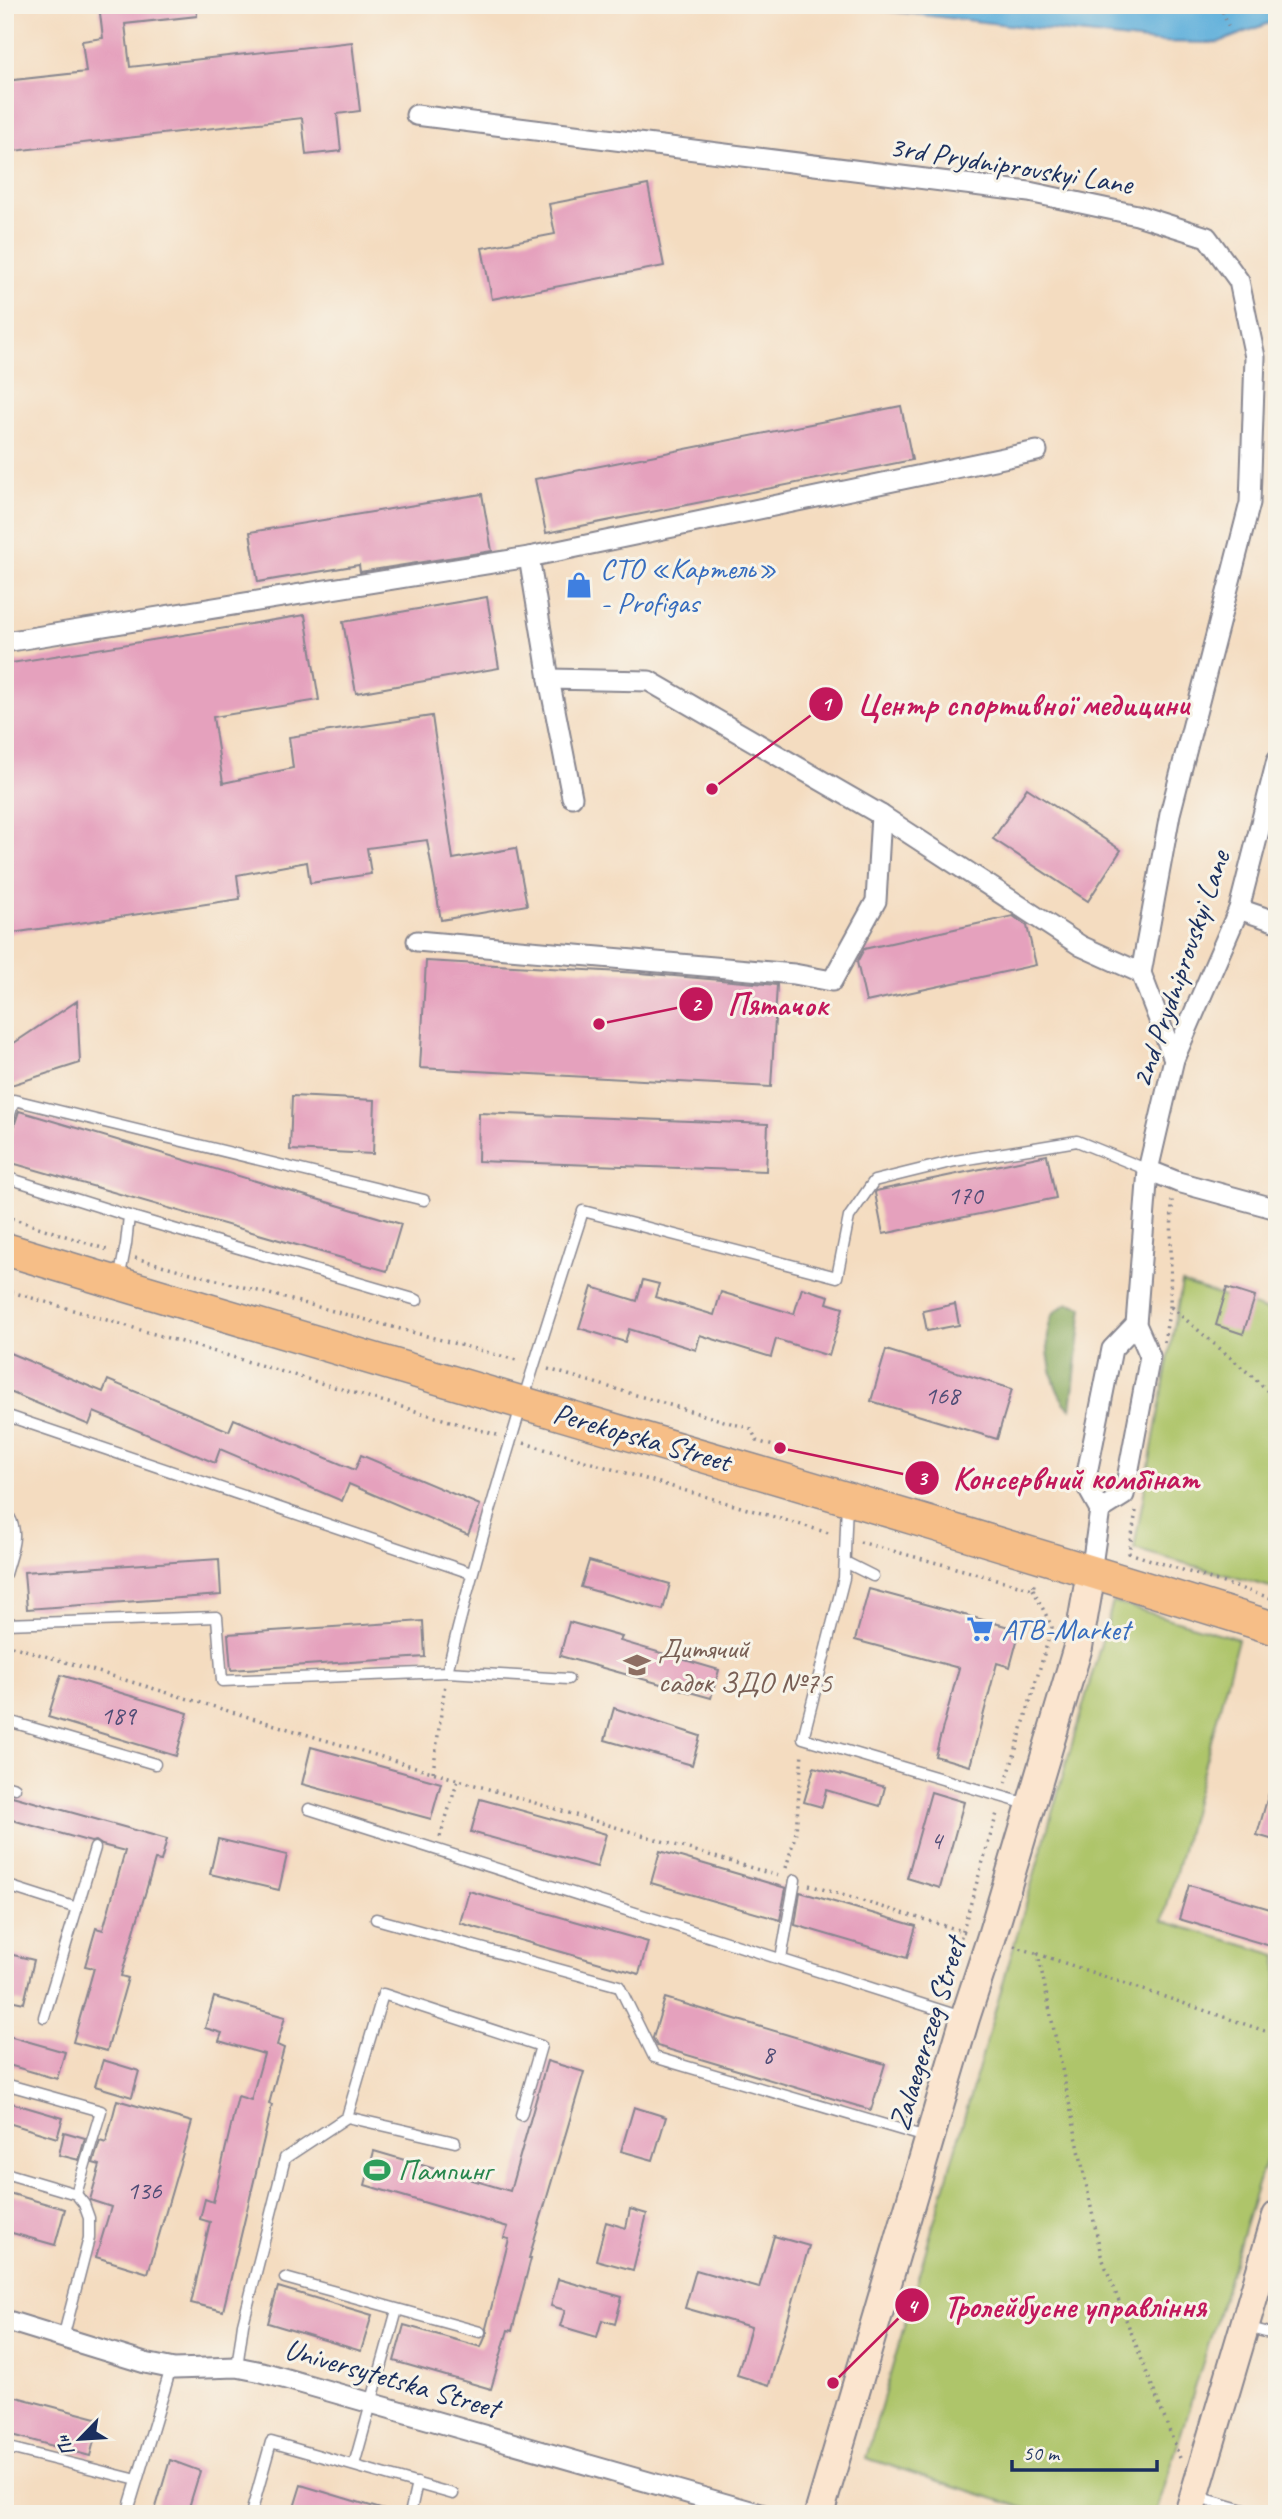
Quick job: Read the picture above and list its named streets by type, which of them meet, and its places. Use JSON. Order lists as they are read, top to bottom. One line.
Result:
{"streets":{"main road":["Perekopska Street","Zalaegerszeg Street"],"street":["3rd Prydniprovskyi Lane","2nd Prydniprovskyi Lane","Universytetska Street"]},"crossings":[["Perekopska Street","Zalaegerszeg Street"]],"places":{"shop":["СТО «Картель» - Profigas"],"other":["Центр спортивної медицини","Пятачок","Консервний комбінат","Тролейбусне управління"],"supermarket":["ATB-Market"],"school or university":["Дитячий садок ЗДО №75"],"sports":["Пампинг"]},"house_numbers":["170","168","189","4","8","136"],"scale_bar":"50 m","north":"bottom left"}
